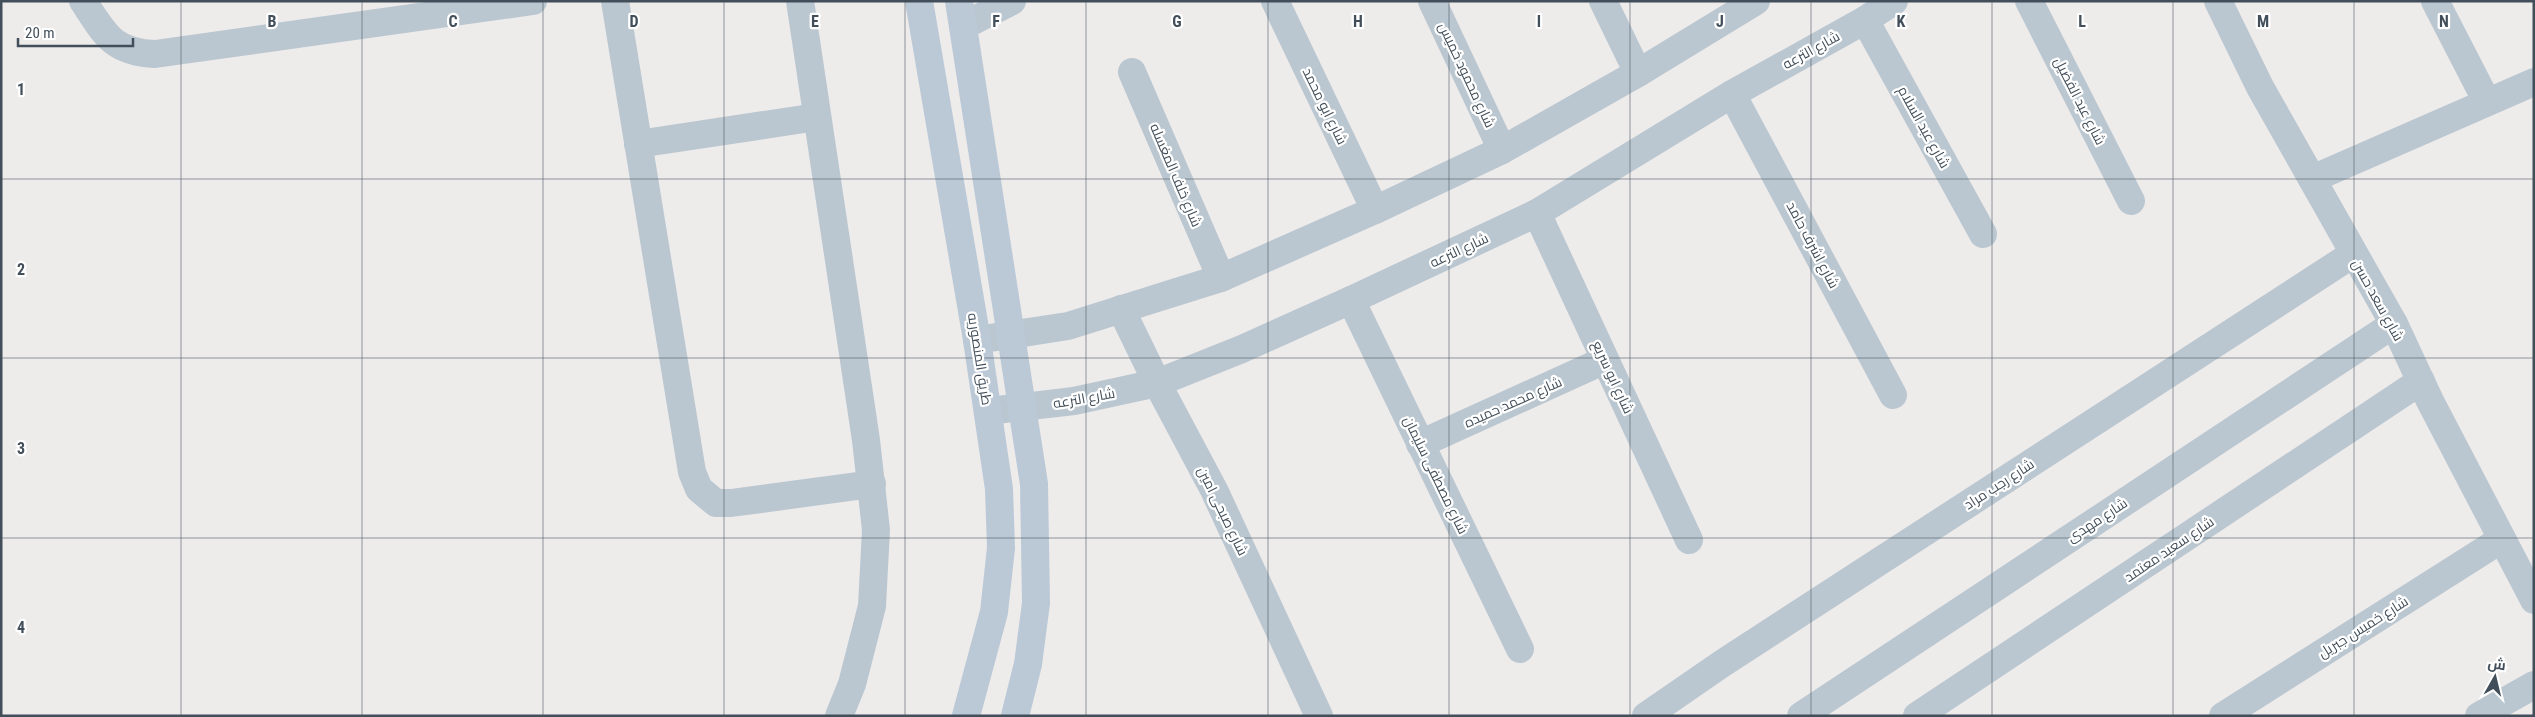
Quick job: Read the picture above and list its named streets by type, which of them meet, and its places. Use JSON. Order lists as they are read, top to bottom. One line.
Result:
{"streets":{"main road":["طريق المنصوريه"],"street":["شارع الترعه","شارع محمود خميس","شارع عبد الفضيل","شارع ابو محمد","شارع عبد السلام","شارع خلف المغسله","شارع اشرف حامد","شارع سعد حسن","شارع ابو سريع","شارع محمد حميده","شارع مصطفى سليمان","شارع رجب مراد","شارع صبحى امين","شارع مهدى","شارع سعيد معتمد","شارع خميس جبريل"]},"crossings":[["شارع الترعه","شارع عبد السلام"],["شارع الترعه","شارع اشرف حامد"],["شارع الترعه","طريق المنصوريه"],["شارع الترعه","شارع ابو سريع"],["شارع الترعه","شارع مصطفى سليمان"],["شارع الترعه","شارع صبحى امين"],["شارع سعد حسن","شارع رجب مراد"],["شارع سعد حسن","شارع مهدى"],["شارع سعد حسن","شارع سعيد معتمد"],["شارع سعد حسن","شارع خميس جبريل"],["شارع ابو سريع","شارع محمد حميده"],["شارع محمد حميده","شارع مصطفى سليمان"]],"scale_bar":"20 m","north":"top","grid":{"columns":["B","C","D","E","F","G","H","I","J","K","L","M","N"],"rows":["1","2","3","4"]}}
